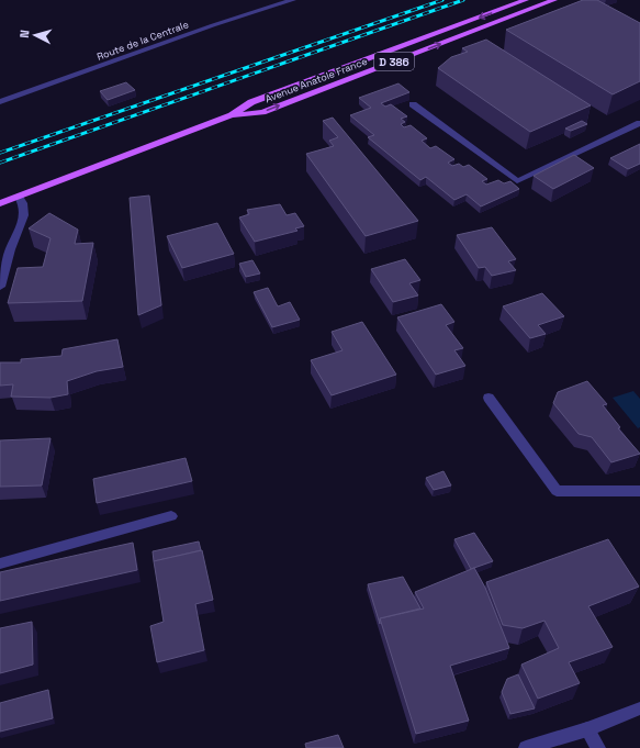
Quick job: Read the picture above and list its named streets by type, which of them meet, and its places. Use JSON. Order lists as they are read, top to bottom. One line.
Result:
{"streets":{"main road":["D 386","Avenue Anatole France"],"street":["Route de la Centrale"]},"north":"left"}
